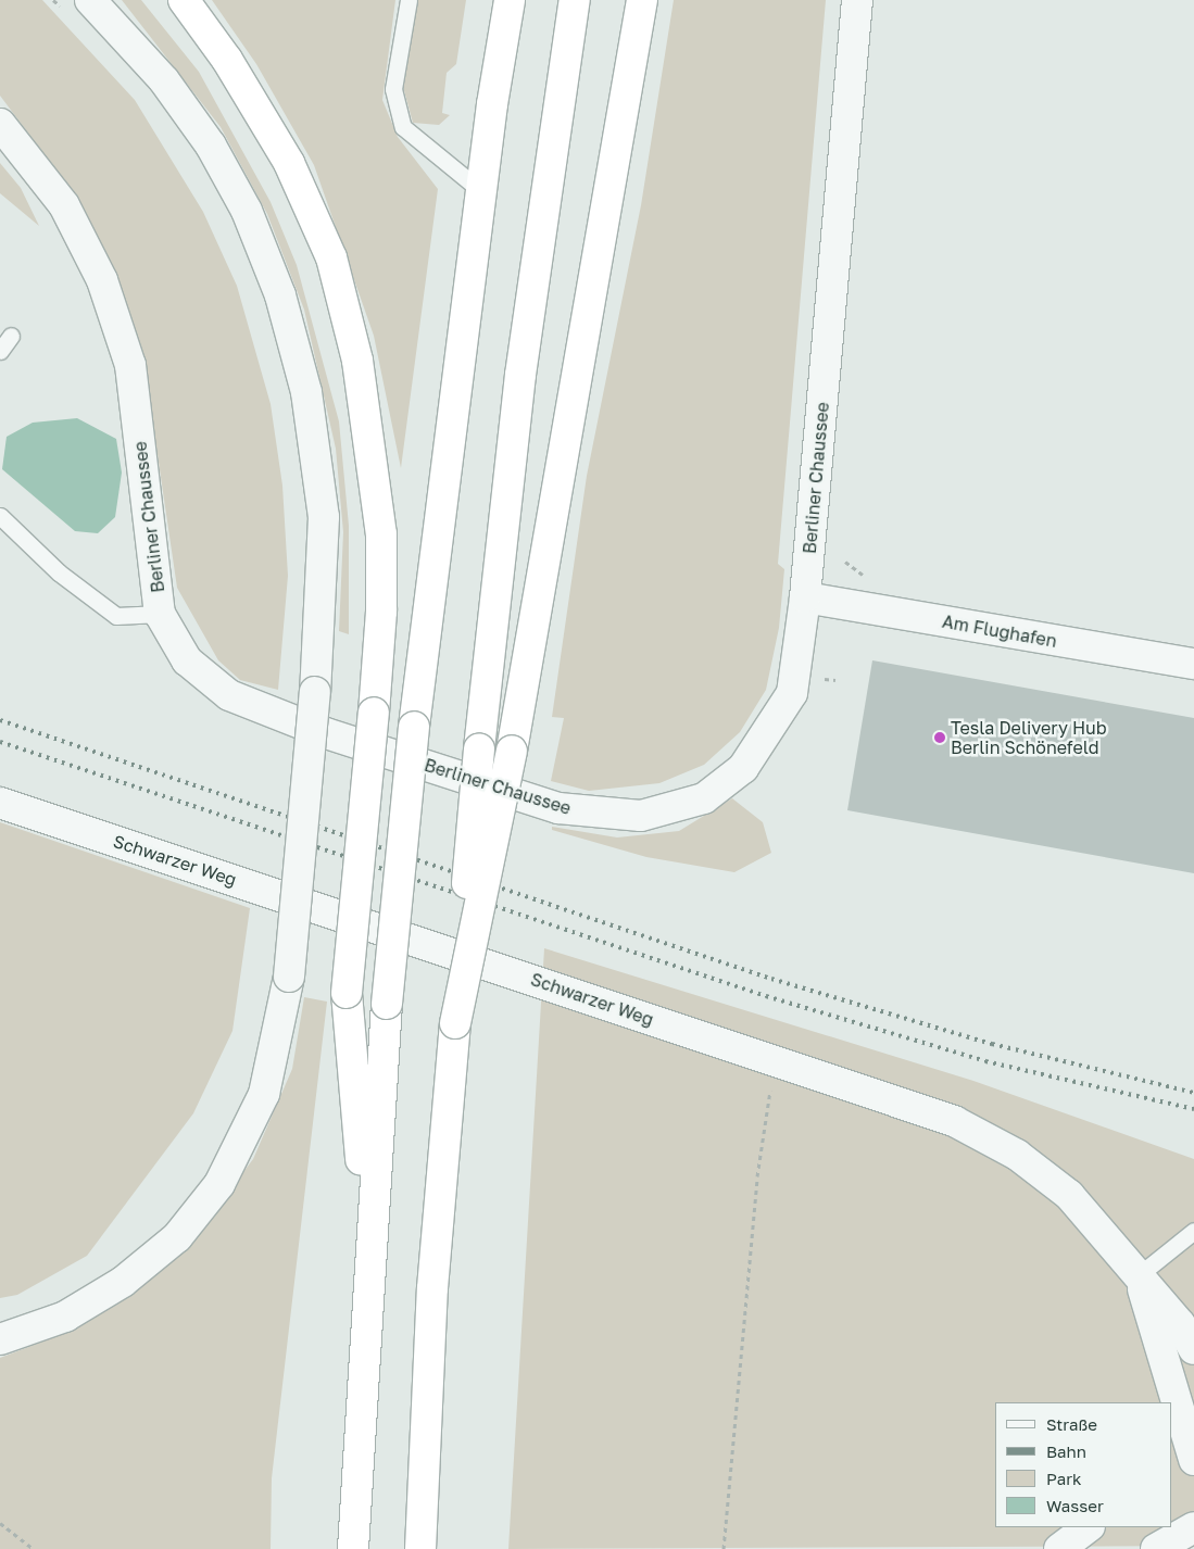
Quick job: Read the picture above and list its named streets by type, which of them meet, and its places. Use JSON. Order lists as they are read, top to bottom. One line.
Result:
{"streets":{"street":["Berliner Chaussee","Am Flughafen","Schwarzer Weg"]},"crossings":[["Berliner Chaussee","Am Flughafen"]],"places":["Tesla Delivery Hub Berlin Schönefeld"],"legend":["Straße","Bahn","Park","Wasser"]}
